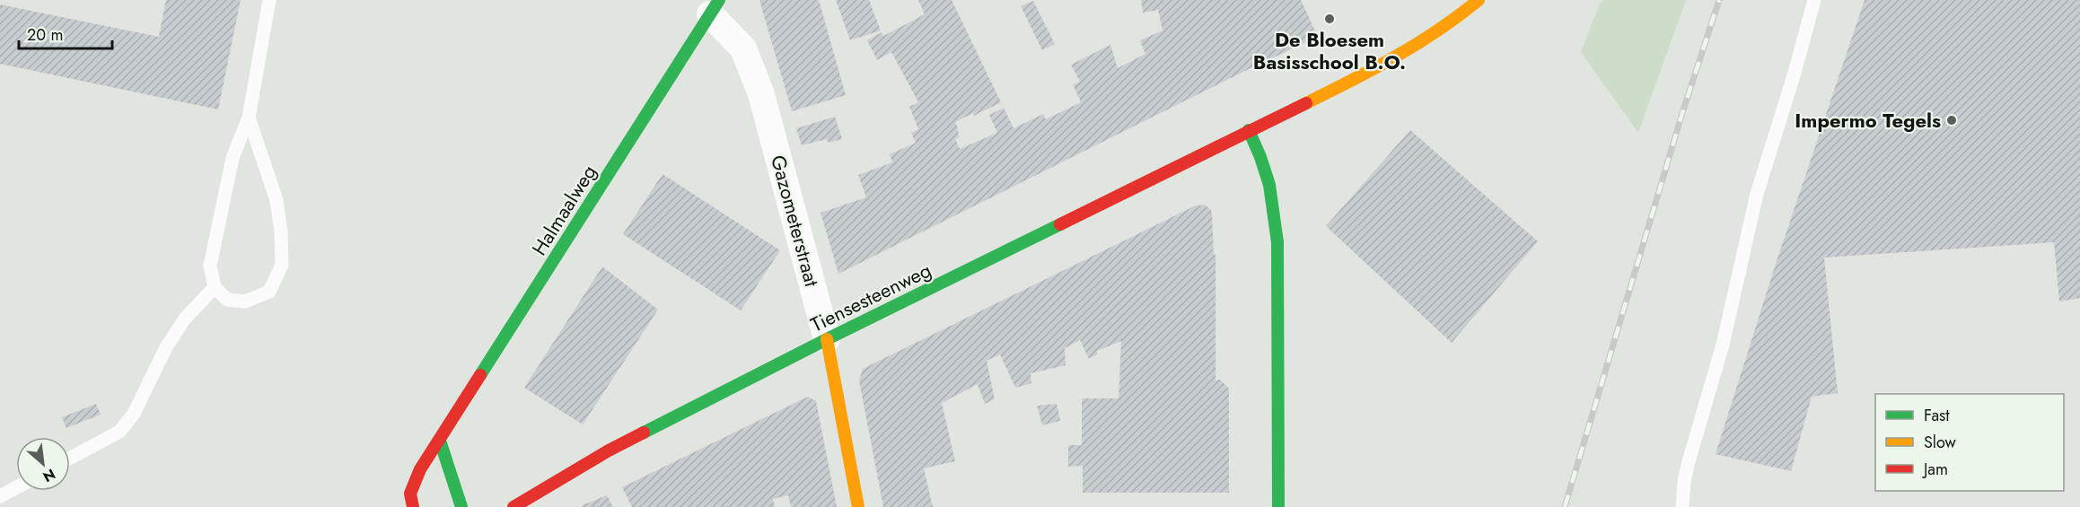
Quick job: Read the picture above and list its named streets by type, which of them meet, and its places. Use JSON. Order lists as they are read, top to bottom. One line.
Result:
{"streets":{"street":["Halmaalweg","Gazometerstraat","Tiensesteenweg"]},"crossings":[["Halmaalweg","Gazometerstraat"],["Gazometerstraat","Tiensesteenweg"]],"places":["De Bloesem Basisschool B.O.","Impermo Tegels"],"legend":["Fast","Slow","Jam"],"scale_bar":"20 m","north":"bottom right"}
